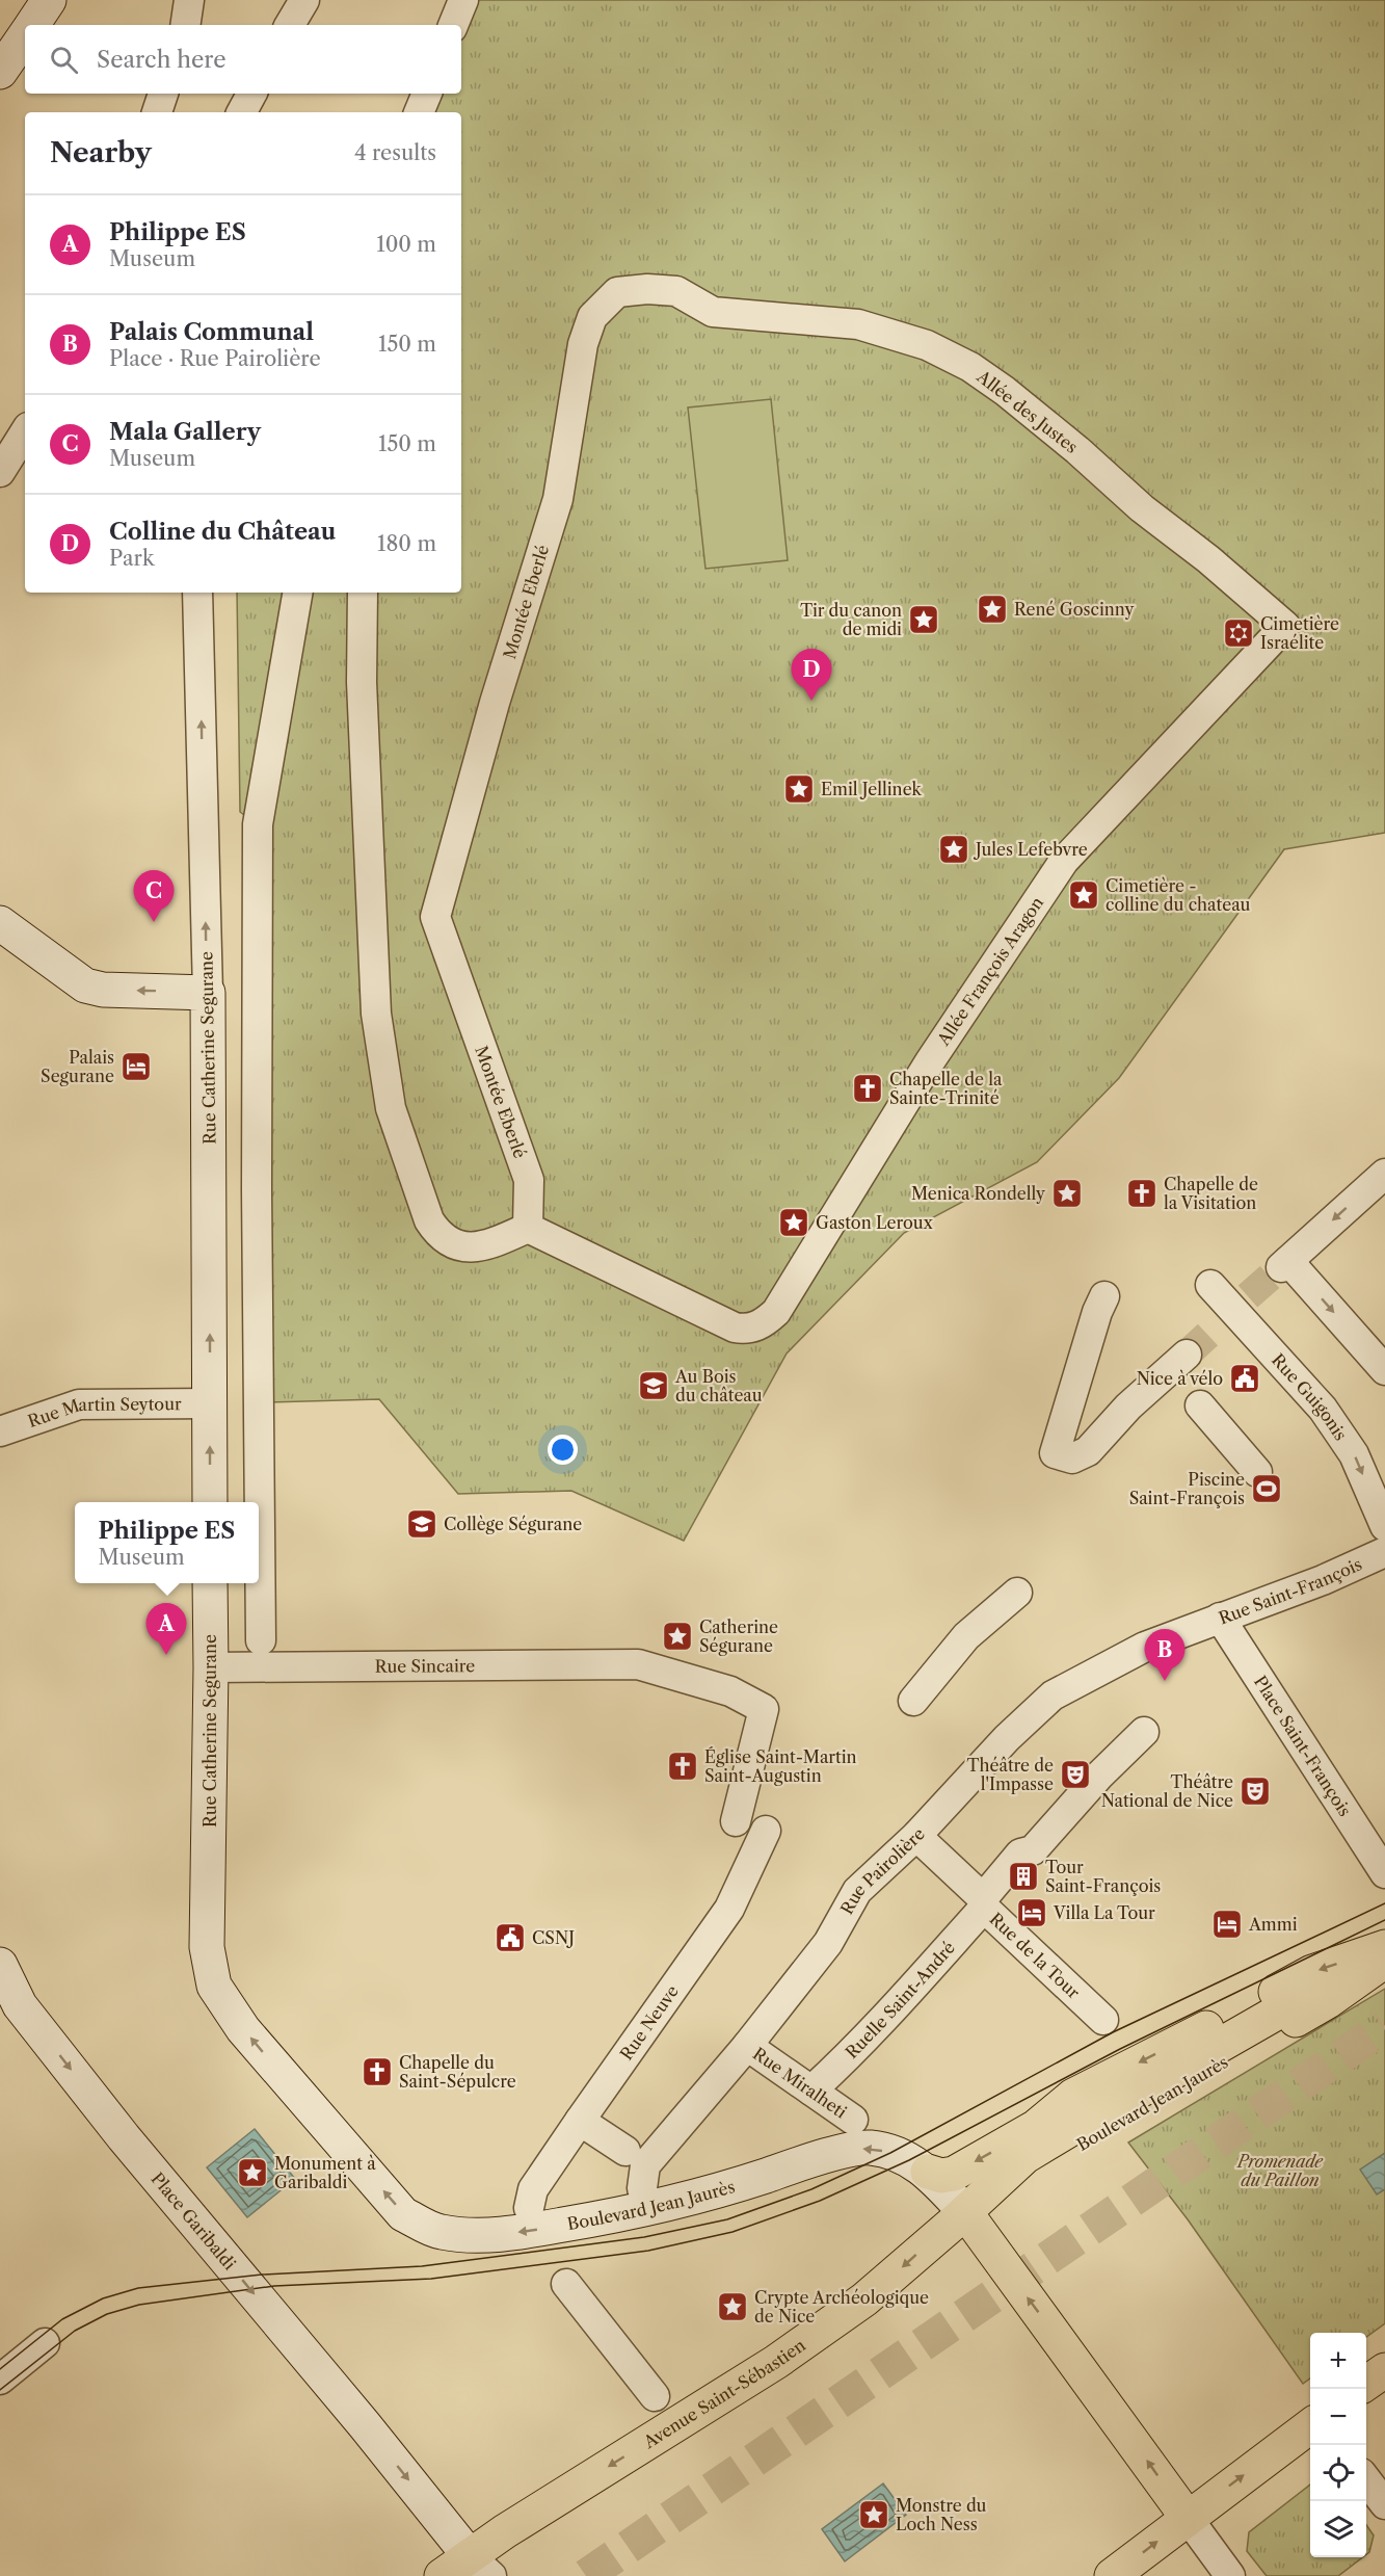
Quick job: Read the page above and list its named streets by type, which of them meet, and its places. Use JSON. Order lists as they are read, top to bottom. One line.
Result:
{"streets":{"main road":["Boulevard Jean Jaurès","Avenue Saint-Sébastien"],"street":["Allée des Justes","Montée Eberlé","Allée François Aragon","Rue Catherine Segurane","Rue Guigonis","Rue Martin Seytour","Rue Saint-François","Rue Sincaire","Place Saint-François","Rue Pairolière","Rue de la Tour","Ruelle Saint-André","Rue Neuve","Rue Miralheti","Place Garibaldi"]},"crossings":[["Allée des Justes","Montée Eberlé"],["Allée des Justes","Allée François Aragon"],["Montée Eberlé","Allée François Aragon"],["Rue Catherine Segurane","Rue Martin Seytour"],["Rue Catherine Segurane","Rue Sincaire"],["Rue Catherine Segurane","Boulevard Jean Jaurès"],["Rue Saint-François","Place Saint-François"],["Rue Saint-François","Rue Pairolière"],["Place Saint-François","Rue Pairolière"],["Rue Pairolière","Rue de la Tour"],["Rue Pairolière","Rue Miralheti"],["Rue de la Tour","Ruelle Saint-André"],["Ruelle Saint-André","Rue Miralheti"],["Boulevard Jean Jaurès","Avenue Saint-Sébastien"],["Place Garibaldi","Avenue Saint-Sébastien"]],"one_way":["Rue Guigonis","Boulevard Jean Jaurès","Place Garibaldi","Avenue Saint-Sébastien"],"parks":["Promenade du Paillon"],"places":{"place":["René Goscinny","Tir du canon de midi","Emil Jellinek","Jules Lefebvre","Cimetière - colline du chateau","Menica Rondelly","Gaston Leroux","Catherine Ségurane","Monument à Garibaldi","Crypte Archéologique de Nice","Monstre du Loch Ness"],"synagogue":["Cimetière Israélite"],"hotel":["Palais Segurane","Villa La Tour","Ammi"],"church":["Chapelle de la Sainte-Trinité","Chapelle de la Visitation","Église Saint-Martin Saint-Augustin","Chapelle du Saint-Sépulcre"],"public building":["Nice à vélo","CSNJ"],"school or university":["Au Bois du château","Collège Ségurane"],"sports":["Piscine Saint-François"],"theatre":["Théâtre de l'Impasse","Théâtre National de Nice"],"building":["Tour Saint-François"]},"page":{"search":"Search here","heading":["Nearby","4 results"],"list":[{"mark":"A","name":"Philippe ES","note":"Museum","value":"100 m"},{"mark":"B","name":"Palais Communal","note":"Place · Rue Pairolière","value":"150 m"},{"mark":"C","name":"Mala Gallery","note":"Museum","value":"150 m"},{"mark":"D","name":"Colline du Château","note":"Park","value":"180 m"}],"pins":["D","C","A","B"],"popup":["Philippe ES","Museum"],"map_buttons":["+","−"]}}
